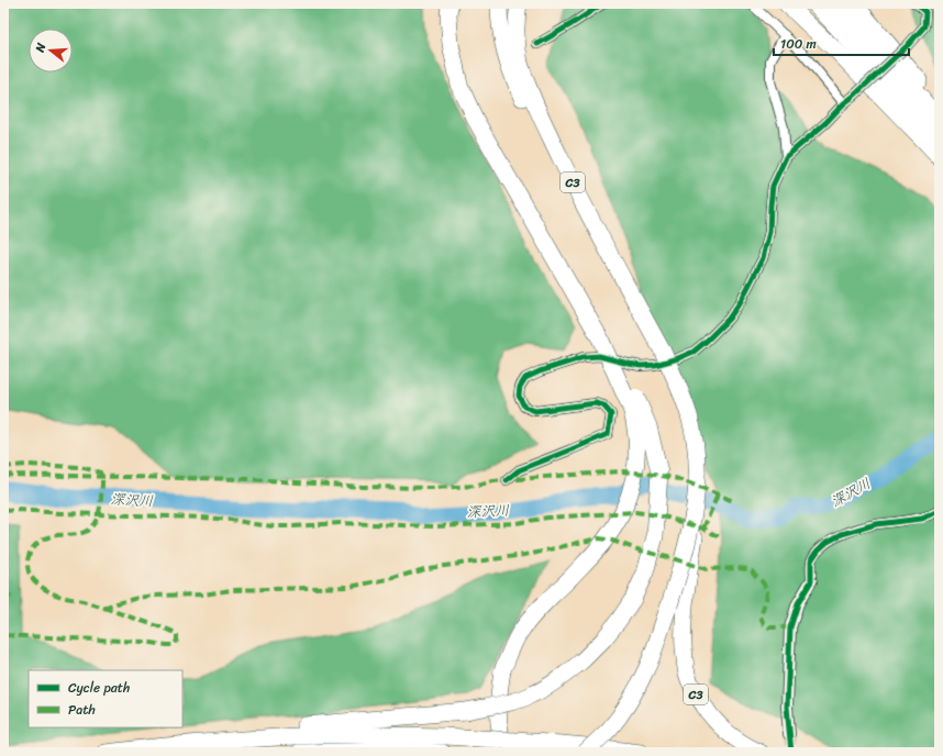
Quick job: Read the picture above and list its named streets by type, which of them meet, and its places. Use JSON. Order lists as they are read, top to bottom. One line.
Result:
{"streets":{"highway":["C3"]},"water":["深沢川"],"legend":["Cycle path","Path"],"scale_bar":"100 m","north":"left"}
